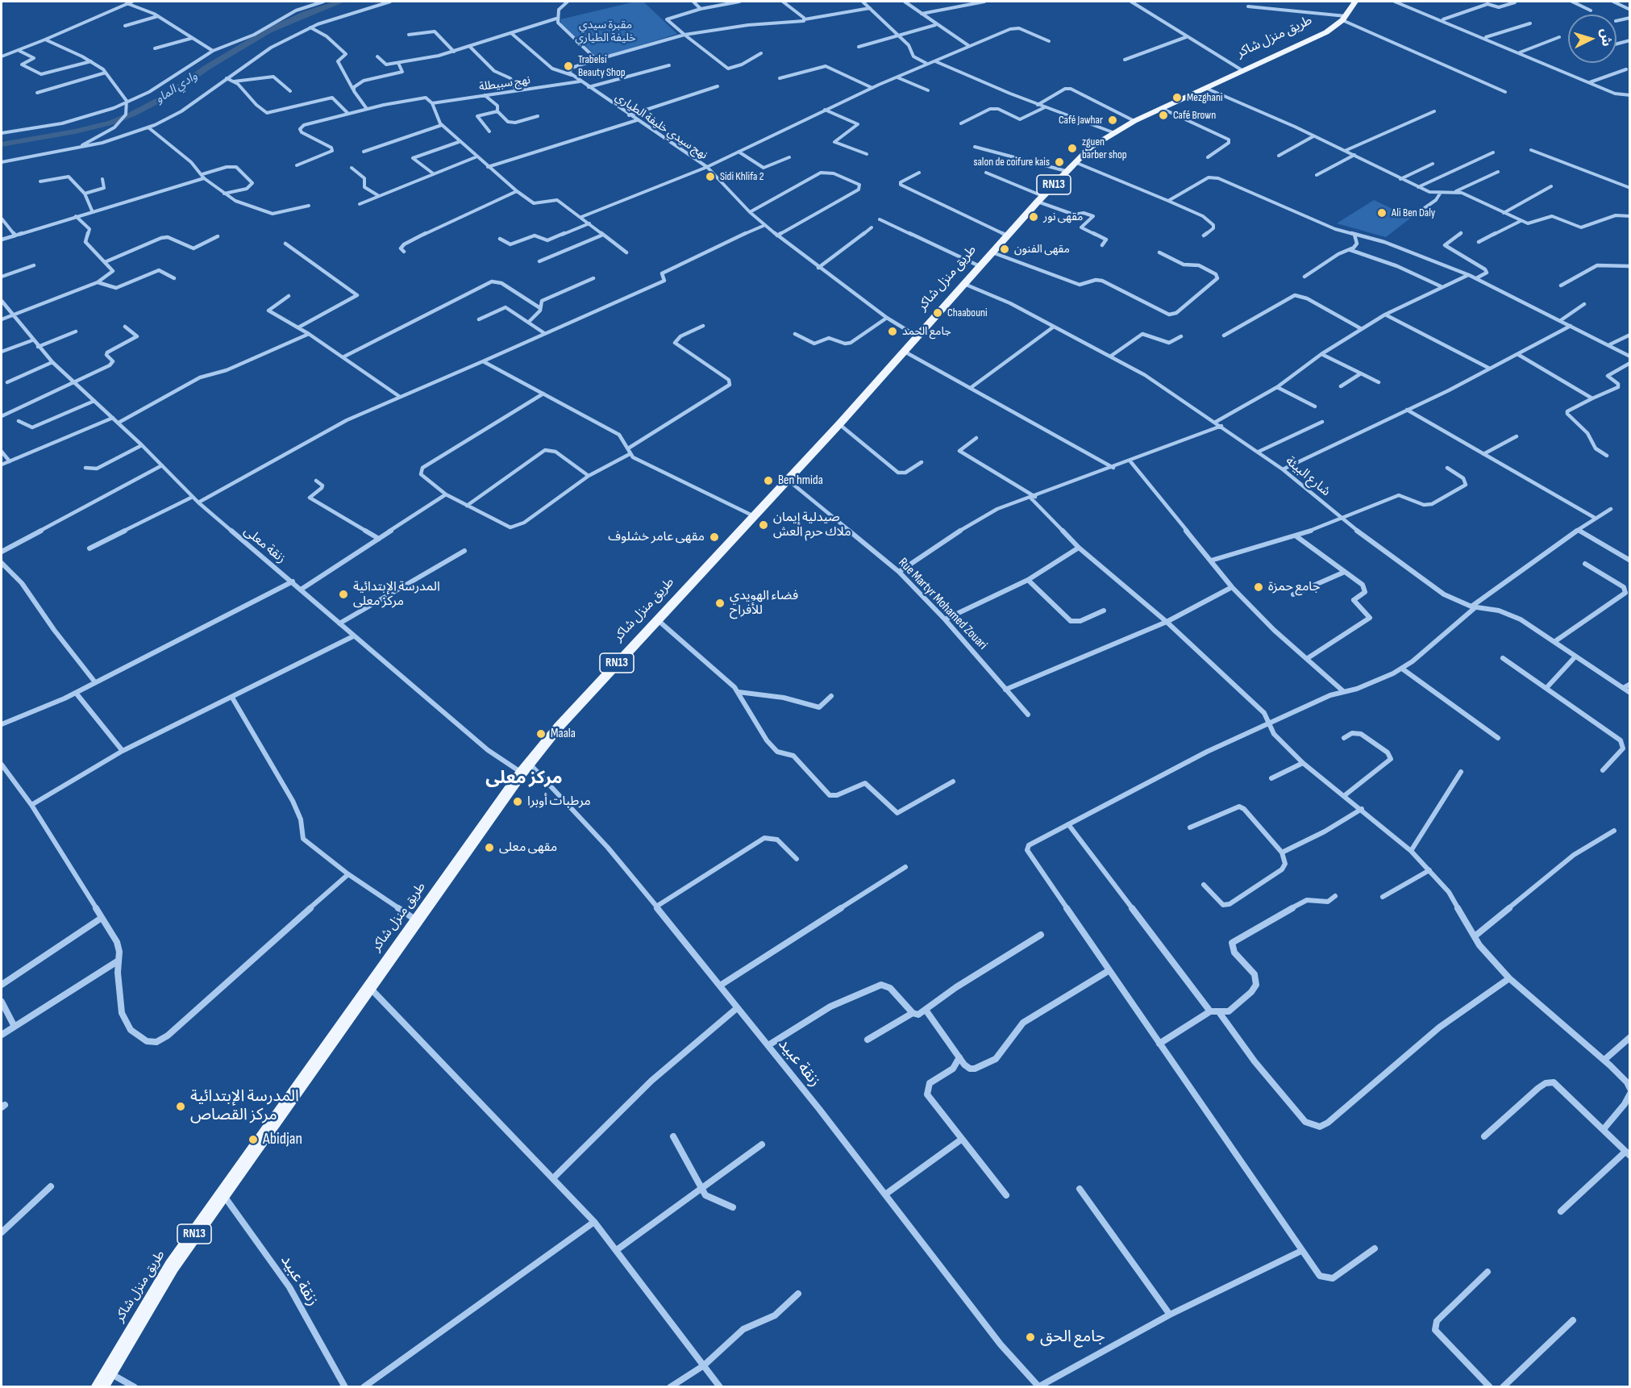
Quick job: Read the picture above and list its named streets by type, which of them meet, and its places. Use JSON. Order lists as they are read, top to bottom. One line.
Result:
{"streets":{"main road":["طريق منزل شاكر","RN13"],"street":["نهج سبيطلة","نهج سيدي خليفة الطياري","شارع البيئة","زنقة معلى","Rue Martyr Mohamed Zouari","زنقة عبيد"]},"crossings":[["طريق منزل شاكر","نهج سيدي خليفة الطياري"],["طريق منزل شاكر","شارع البيئة"],["طريق منزل شاكر","زنقة معلى"],["طريق منزل شاكر","Rue Martyr Mohamed Zouari"],["طريق منزل شاكر","زنقة عبيد"],["نهج سبيطلة","نهج سيدي خليفة الطياري"],["زنقة معلى","زنقة عبيد"]],"districts":["مركز معلى"],"water":["وادي الماو"],"parks":["مقبرة سيدي خليفة الطياري"],"places":["Trabelsi Beauty Shop","Mezghani","Café Brown","Café Jawhar","zguen barber shop","salon de coifure kais","Sidi Khlifa 2","Ali Ben Daly","مقهى نور","مقهى الفنون","Chaabouni","جامع الحمد","Ben hmida","صيدلية إيمان ملاك حرم العش","مقهى عامر خشلوف","جامع حمزة","المدرسة الإبتدائية مركز معلى","فضاء الهويدي للأفراح","Maala","مرطبات أوبرا","مقهى معلى","المدرسة الإبتدائية مركز القصاص","Abidjan","جامع الحق"],"north":"right"}
